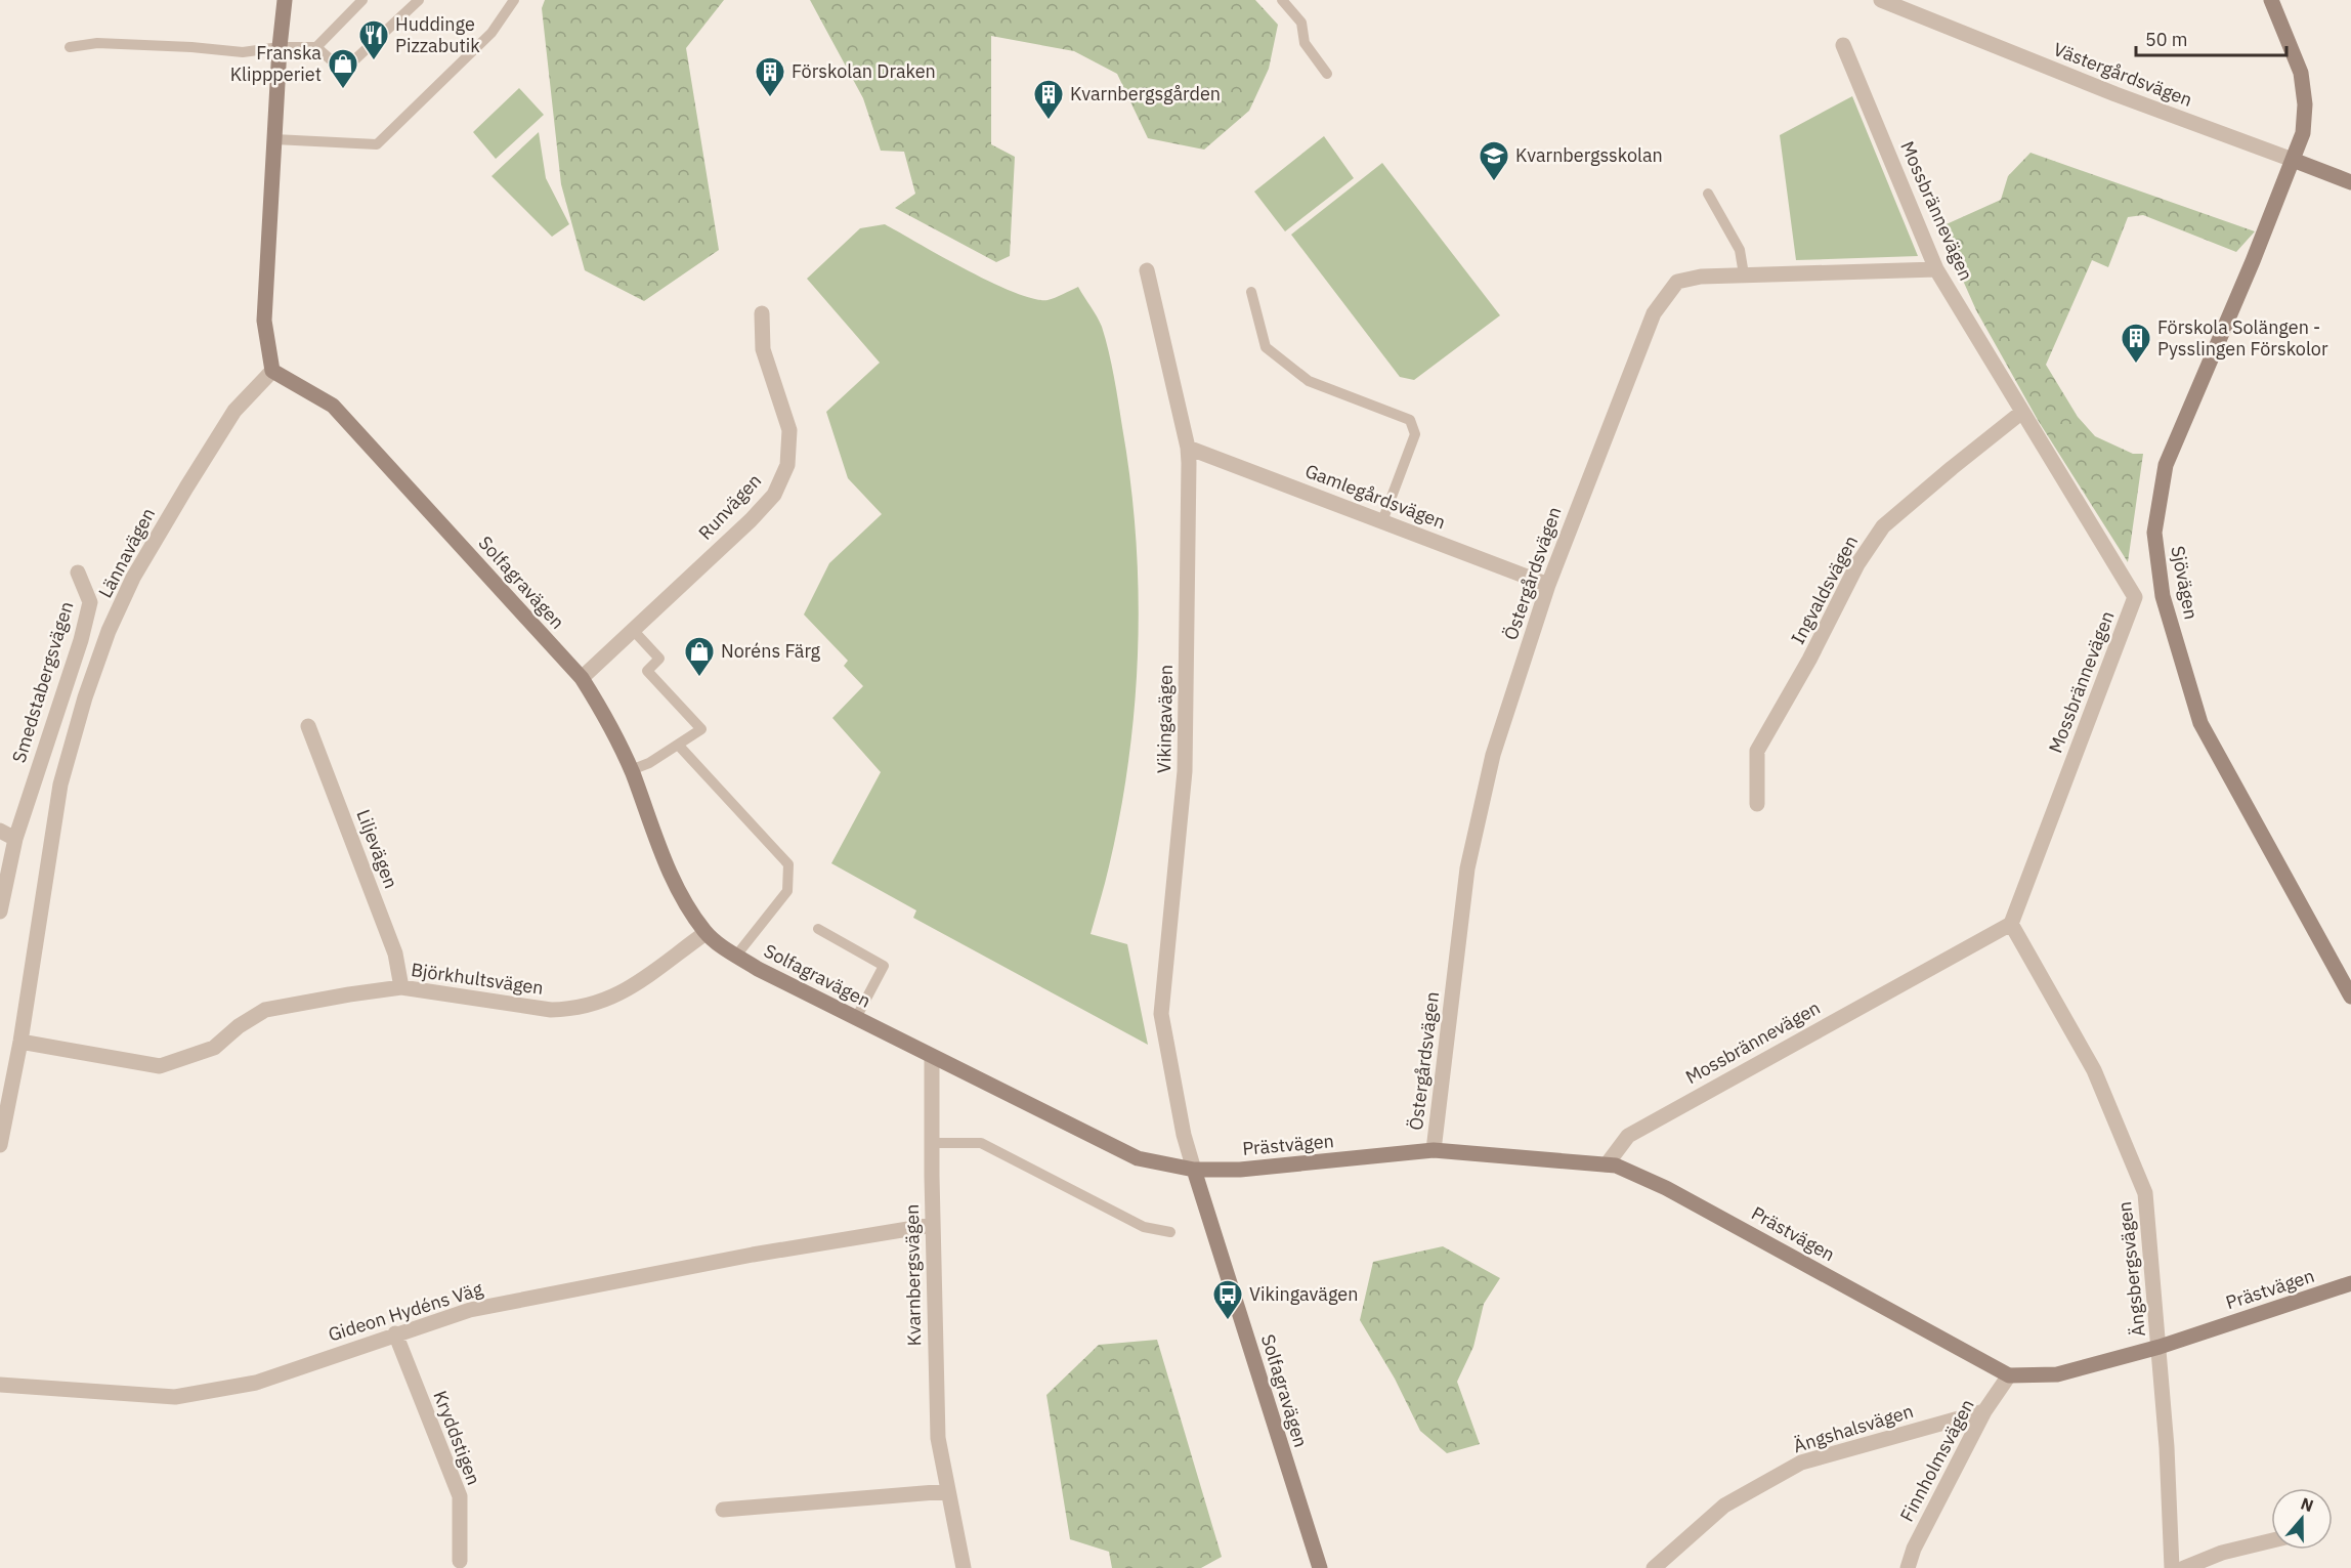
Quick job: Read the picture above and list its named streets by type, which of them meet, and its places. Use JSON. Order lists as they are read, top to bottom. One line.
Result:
{"streets":{"street":["Västergårdsvägen","Mossbrännevägen","Gamlegårdsvägen","Runvägen","Lännavägen","Östergårdsvägen","Solfagravägen","Sjövägen","Ingvaldsvägen","Smedstabergsvägen","Vikingavägen","Liljevägen","Björkhultsvägen","Prästvägen","Ängsbergsvägen","Kvarnbergsvägen","Gideon Hydéns Väg","Ängshalsvägen","Kryddstigen","Finnholmsvägen"]},"crossings":[["Västergårdsvägen","Sjövägen"],["Mossbrännevägen","Östergårdsvägen"],["Mossbrännevägen","Ingvaldsvägen"],["Mossbrännevägen","Prästvägen"],["Mossbrännevägen","Ängsbergsvägen"],["Gamlegårdsvägen","Östergårdsvägen"],["Gamlegårdsvägen","Vikingavägen"],["Runvägen","Solfagravägen"],["Lännavägen","Solfagravägen"],["Lännavägen","Björkhultsvägen"],["Östergårdsvägen","Prästvägen"],["Solfagravägen","Vikingavägen"],["Solfagravägen","Björkhultsvägen"],["Solfagravägen","Prästvägen"],["Solfagravägen","Kvarnbergsvägen"],["Vikingavägen","Prästvägen"],["Liljevägen","Björkhultsvägen"],["Prästvägen","Ängsbergsvägen"],["Prästvägen","Finnholmsvägen"],["Kvarnbergsvägen","Gideon Hydéns Väg"],["Gideon Hydéns Väg","Kryddstigen"],["Ängshalsvägen","Finnholmsvägen"]],"places":{"restaurant":["Huddinge Pizzabutik"],"shop":["Franska Klippperiet","Noréns Färg"],"building":["Förskolan Draken","Kvarnbergsgården","Förskola Solängen - Pysslingen Förskolor"],"school or university":["Kvarnbergsskolan"],"bus stop":["Vikingavägen"]},"scale_bar":"50 m","north":"top"}
